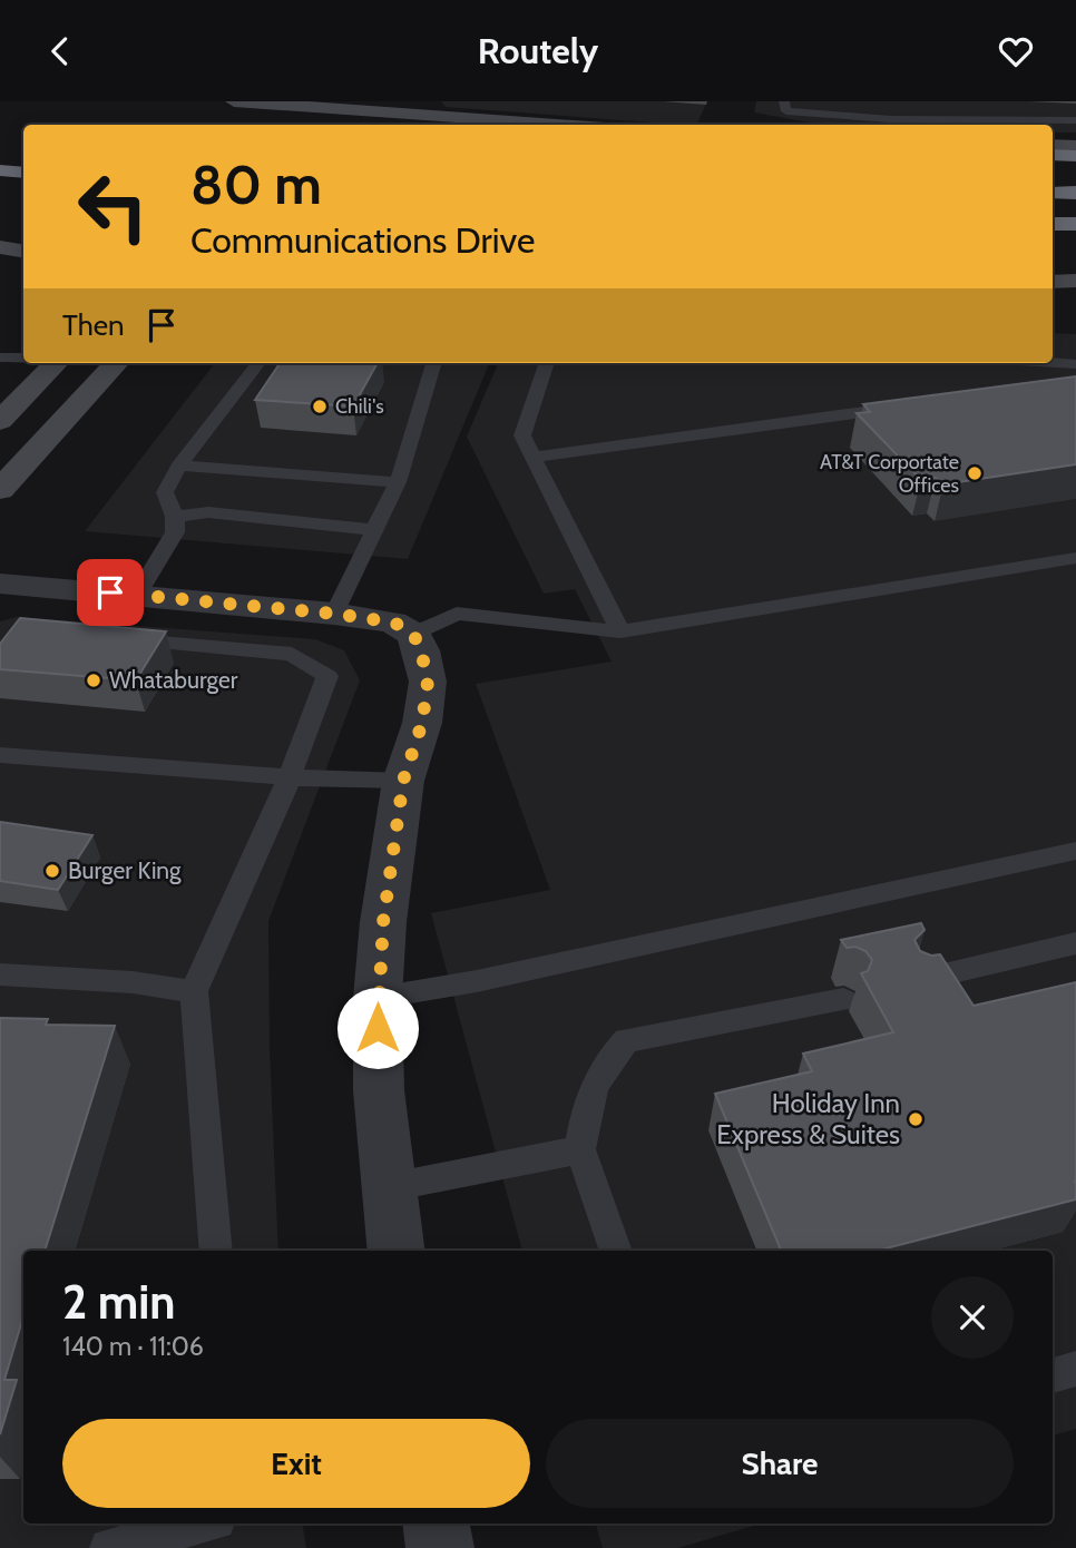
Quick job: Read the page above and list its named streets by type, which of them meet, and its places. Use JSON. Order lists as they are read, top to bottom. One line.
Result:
{"places":["Chili's","AT&T Corportate Offices","Whataburger","Burger King","Holiday Inn Express & Suites"],"page":{"header":"Routely","turn":["80 m","Communications Drive"],"then":"Then","heading":["2 min","140 m · 11:06"],"buttons":["Exit","Share"]}}
